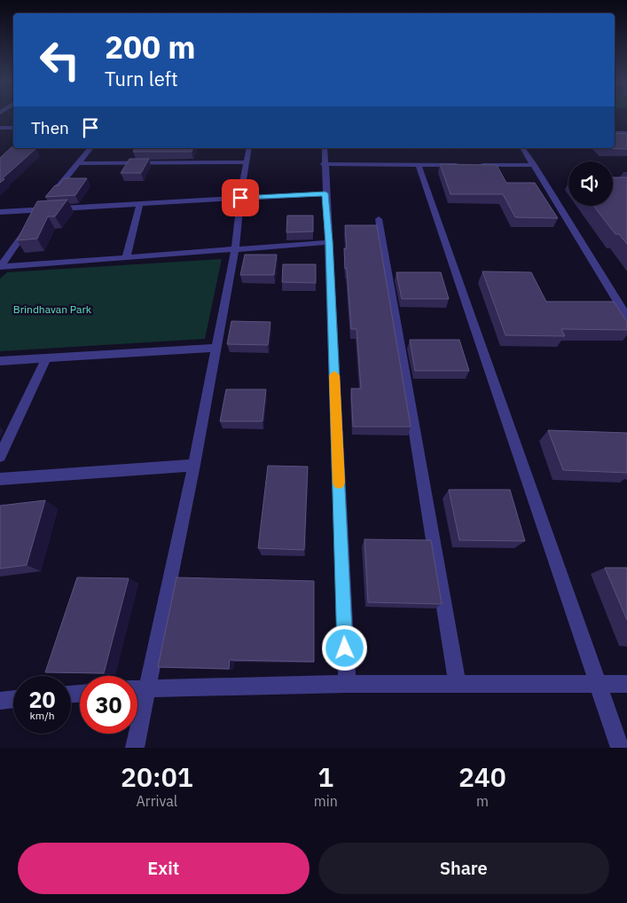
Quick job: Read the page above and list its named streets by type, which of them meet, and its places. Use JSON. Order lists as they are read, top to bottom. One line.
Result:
{"parks":["Brindhavan Park"],"page":{"turn":["200 m","Turn left"],"then":"Then","speed":"20 km/h","limit":"30","eta":["20:01","Arrival","1","min","240","m"],"buttons":["Exit","Share"]}}
